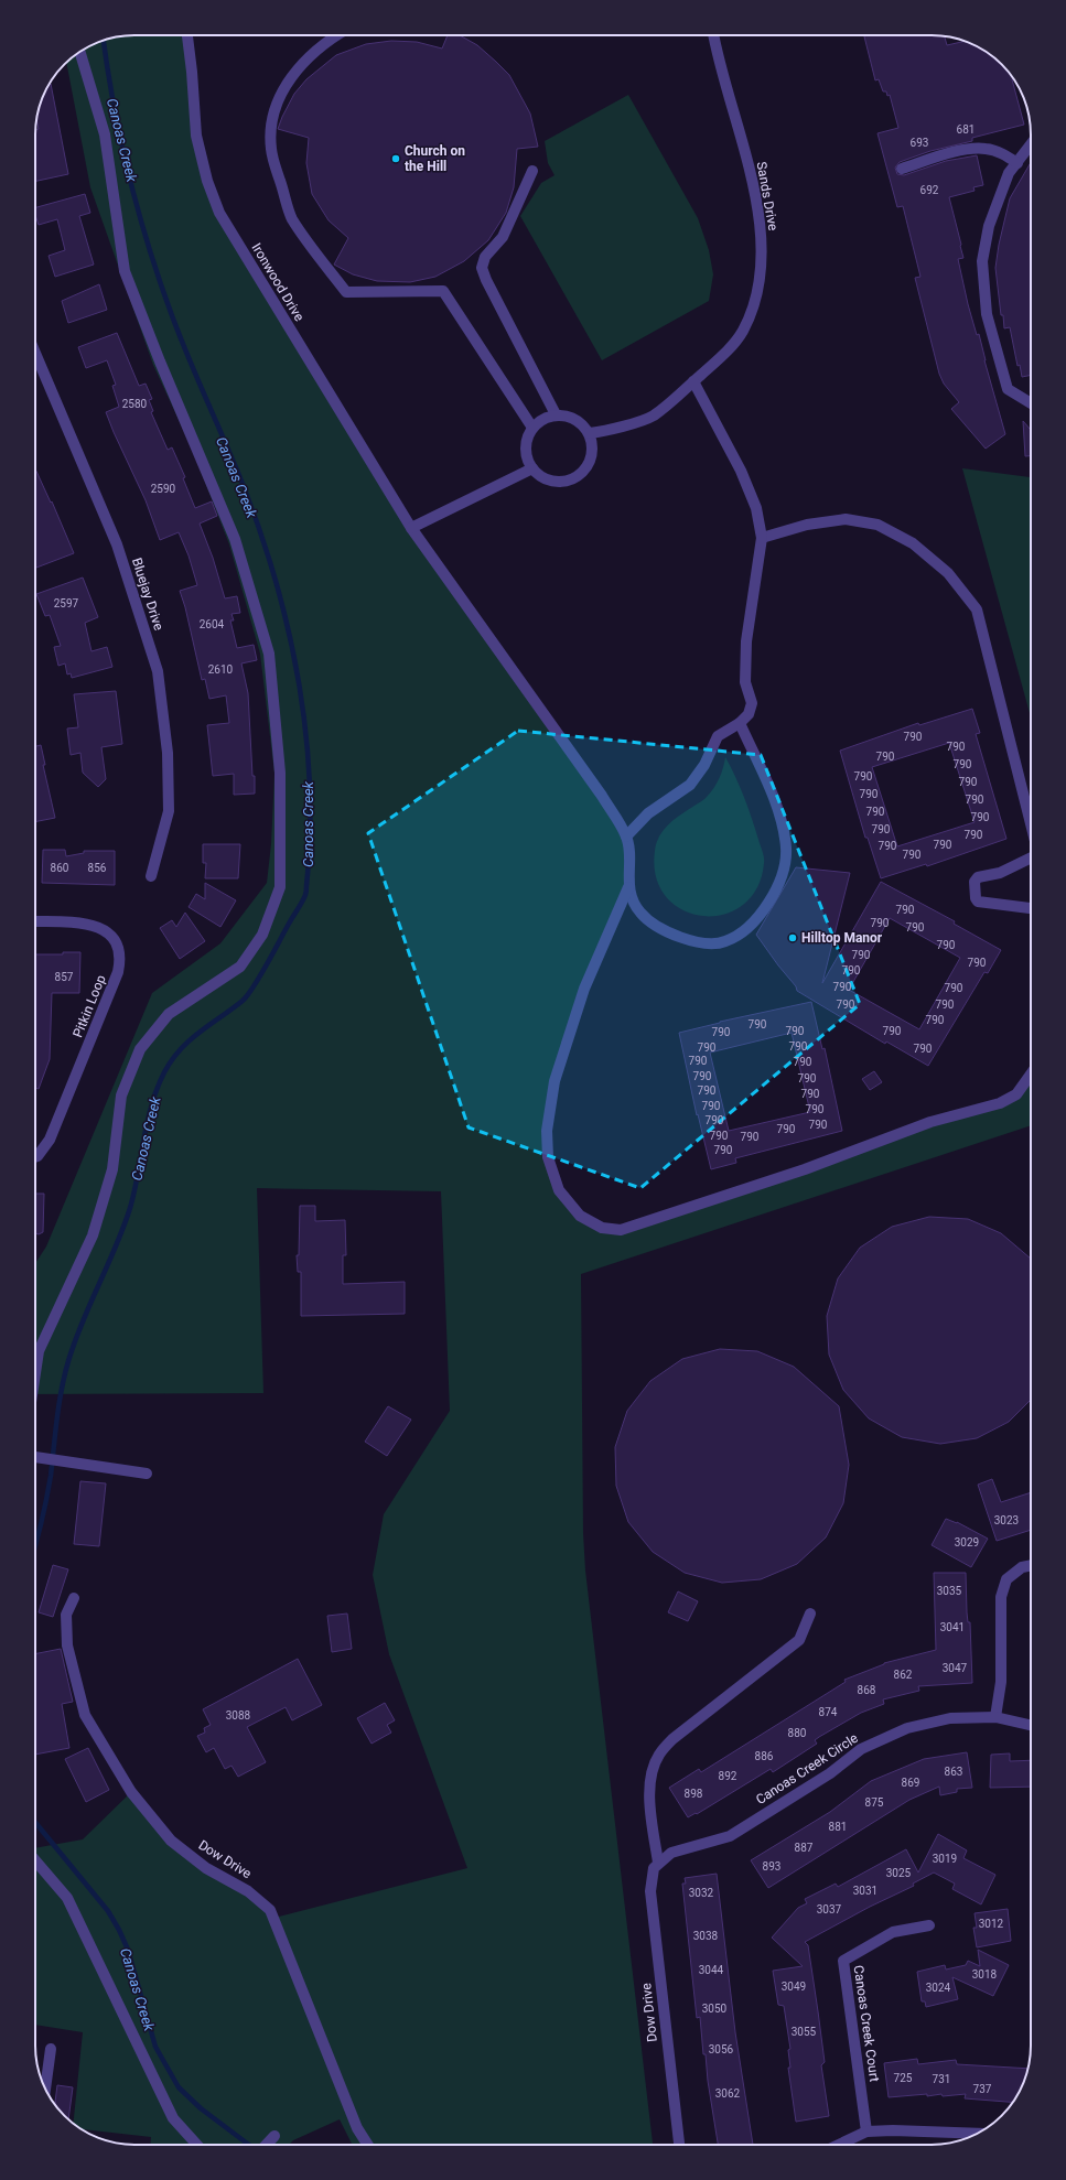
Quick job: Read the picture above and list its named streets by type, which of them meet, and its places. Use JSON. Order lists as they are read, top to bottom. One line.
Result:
{"streets":{"street":["Sands Drive","Ironwood Drive","Bluejay Drive","Pitkin Loop","Canoas Creek Circle","Dow Drive","Canoas Creek Court"]},"crossings":[["Canoas Creek Circle","Dow Drive"]],"water":["Canoas Creek"],"places":["Church on the Hill","Hilltop Manor"],"house_numbers":["681","693","692","2580","2590","2597","2604","2610","790","790","790","790","790","790","790","790","790","790","790","790","790","790","790","860","856","790","790","790","790","790","790","790","857","790","790","790","790","790","790","790","790","790","790","790","790","790","790","790","790","790","790","790","790","790","790","790","790","790","790","3023","3029","3035","3041","3047","862","868","874","3088","880","886","863","892","869","898","875","881","887","3019","893","3025","3031","3032","3037","3012","3038","3044","3018","3049","3024","3050","3055","3056","725","731","737","3062"]}
